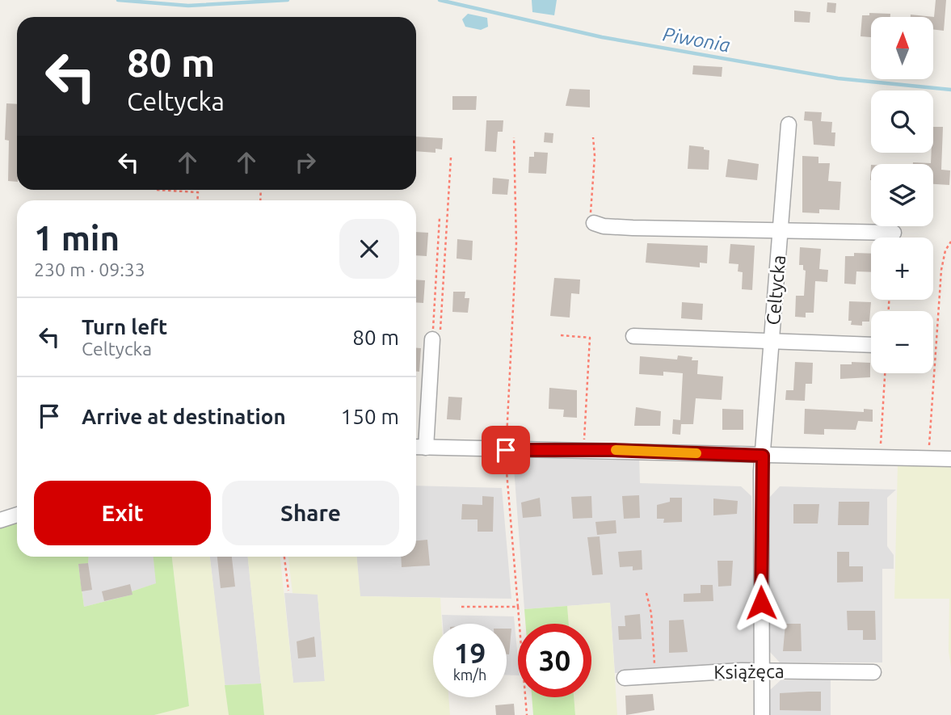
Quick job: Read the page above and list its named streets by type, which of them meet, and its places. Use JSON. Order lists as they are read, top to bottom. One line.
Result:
{"streets":{"street":["Celtycka","Książęca"]},"crossings":[["Celtycka","Książęca"]],"water":["Piwonia"],"north":"top","page":{"map_buttons":["+","−"],"turn":["80 m","Celtycka"],"heading":["1 min","230 m · 09:33"],"list":[{"name":"Turn left","note":"Celtycka","value":"80 m"},{"name":"Arrive at destination","value":"150 m"}],"buttons":["Exit","Share"],"speed":"19 km/h","limit":"30"}}
